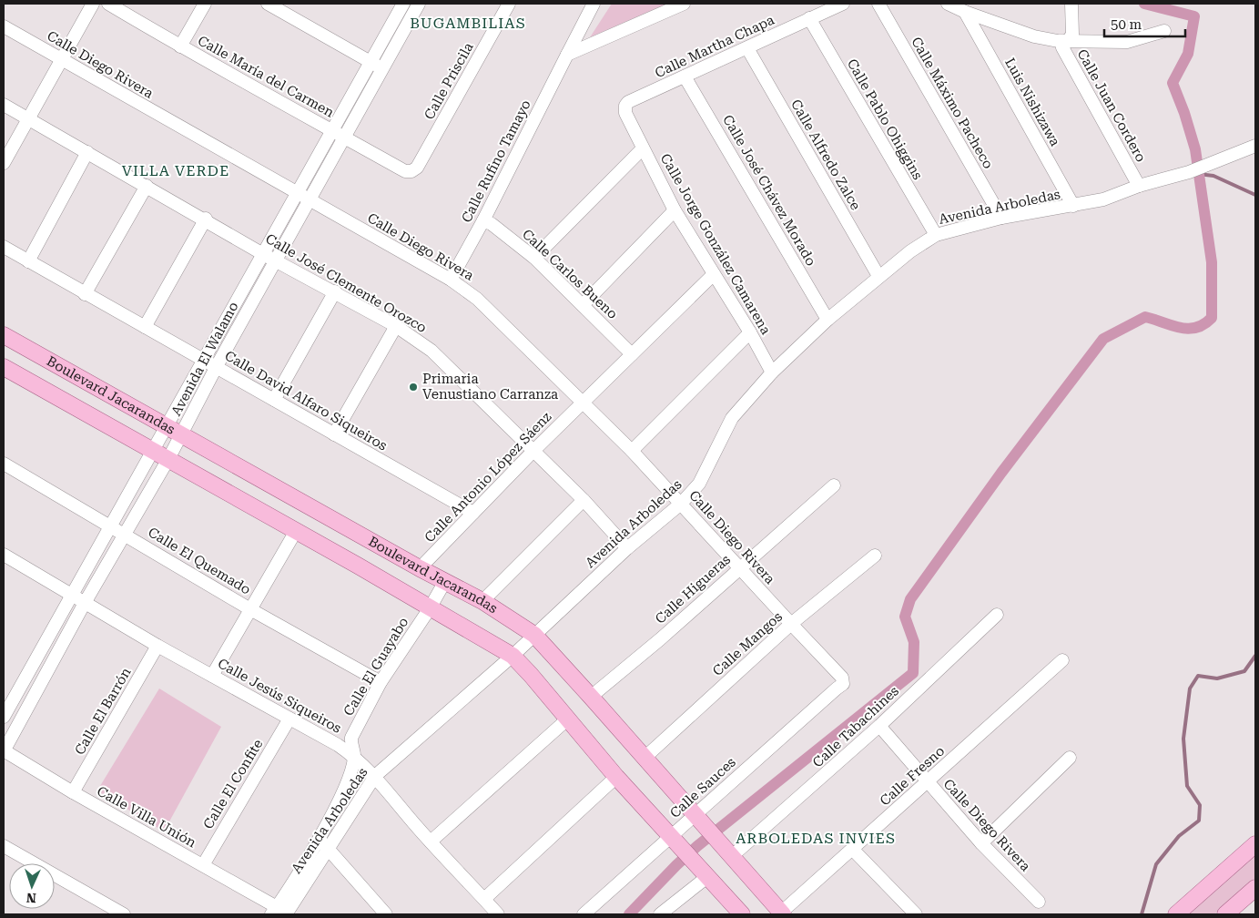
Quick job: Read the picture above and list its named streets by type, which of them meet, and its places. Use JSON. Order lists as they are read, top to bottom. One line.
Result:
{"streets":{"main road":["Boulevard Jacarandas"],"street":["Calle Martha Chapa","Calle Diego Rivera","Calle María del Carmen","Calle Priscila","Luis Nishizawa","Calle Máximo Pacheco","Calle Juan Cordero","Calle Pablo Ohiggins","Calle Alfredo Zalce","Calle Rufino Tamayo","Calle José Chávez Morado","Avenida Arboledas","Calle Jorge González Camarena","Calle Carlos Bueno","Calle José Clemente Orozco","Avenida El Walamo","Calle David Alfaro Siqueiros","Calle Antonio López Sáenz","Calle El Quemado","Calle Higueras","Calle Mangos","Calle El Guayabo","Calle Jesús Siqueiros","Calle El Barrón","Calle Tabachines","Calle Fresno","Calle El Confite","Calle Sauces","Calle Villa Unión"]},"crossings":[["Calle Martha Chapa","Calle Pablo Ohiggins"],["Calle Martha Chapa","Calle Alfredo Zalce"],["Calle Martha Chapa","Calle José Chávez Morado"],["Calle Martha Chapa","Calle Jorge González Camarena"],["Calle Diego Rivera","Calle Rufino Tamayo"],["Calle Diego Rivera","Avenida Arboledas"],["Calle Diego Rivera","Avenida El Walamo"],["Calle Diego Rivera","Calle Antonio López Sáenz"],["Calle Diego Rivera","Calle Higueras"],["Calle Diego Rivera","Calle Mangos"],["Calle Diego Rivera","Calle Tabachines"],["Calle Diego Rivera","Calle Fresno"],["Calle Diego Rivera","Calle Sauces"],["Calle María del Carmen","Calle Priscila"],["Calle María del Carmen","Avenida El Walamo"],["Luis Nishizawa","Avenida Arboledas"],["Calle Máximo Pacheco","Avenida Arboledas"],["Calle Juan Cordero","Avenida Arboledas"],["Calle Pablo Ohiggins","Avenida Arboledas"],["Calle Alfredo Zalce","Avenida Arboledas"],["Calle Rufino Tamayo","Calle Carlos Bueno"],["Calle José Chávez Morado","Avenida Arboledas"],["Avenida Arboledas","Calle Jorge González Camarena"],["Avenida Arboledas","Calle José Clemente Orozco"],["Avenida Arboledas","Boulevard Jacarandas"],["Avenida Arboledas","Calle El Guayabo"],["Avenida Arboledas","Calle Jesús Siqueiros"],["Avenida Arboledas","Calle Villa Unión"],["Calle Jorge González Camarena","Calle Antonio López Sáenz"],["Calle Carlos Bueno","Calle Antonio López Sáenz"],["Calle José Clemente Orozco","Avenida El Walamo"],["Calle José Clemente Orozco","Calle Antonio López Sáenz"],["Avenida El Walamo","Boulevard Jacarandas"],["Avenida El Walamo","Calle David Alfaro Siqueiros"],["Avenida El Walamo","Calle El Quemado"],["Avenida El Walamo","Calle Jesús Siqueiros"],["Avenida El Walamo","Calle Villa Unión"],["Boulevard Jacarandas","Calle Antonio López Sáenz"],["Boulevard Jacarandas","Calle Higueras"],["Boulevard Jacarandas","Calle Mangos"],["Boulevard Jacarandas","Calle El Guayabo"],["Boulevard Jacarandas","Calle Tabachines"],["Boulevard Jacarandas","Calle Fresno"],["Boulevard Jacarandas","Calle Sauces"],["Calle David Alfaro Siqueiros","Calle Antonio López Sáenz"],["Calle El Quemado","Calle El Guayabo"],["Calle El Guayabo","Calle Jesús Siqueiros"],["Calle El Guayabo","Calle Villa Unión"],["Calle Jesús Siqueiros","Calle El Barrón"],["Calle Jesús Siqueiros","Calle El Confite"],["Calle El Barrón","Calle Villa Unión"],["Calle El Confite","Calle Villa Unión"]],"districts":["BUGAMBILIAS","VILLA VERDE","ARBOLEDAS INVIES"],"places":["Primaria Venustiano Carranza"],"scale_bar":"50 m","north":"bottom"}
